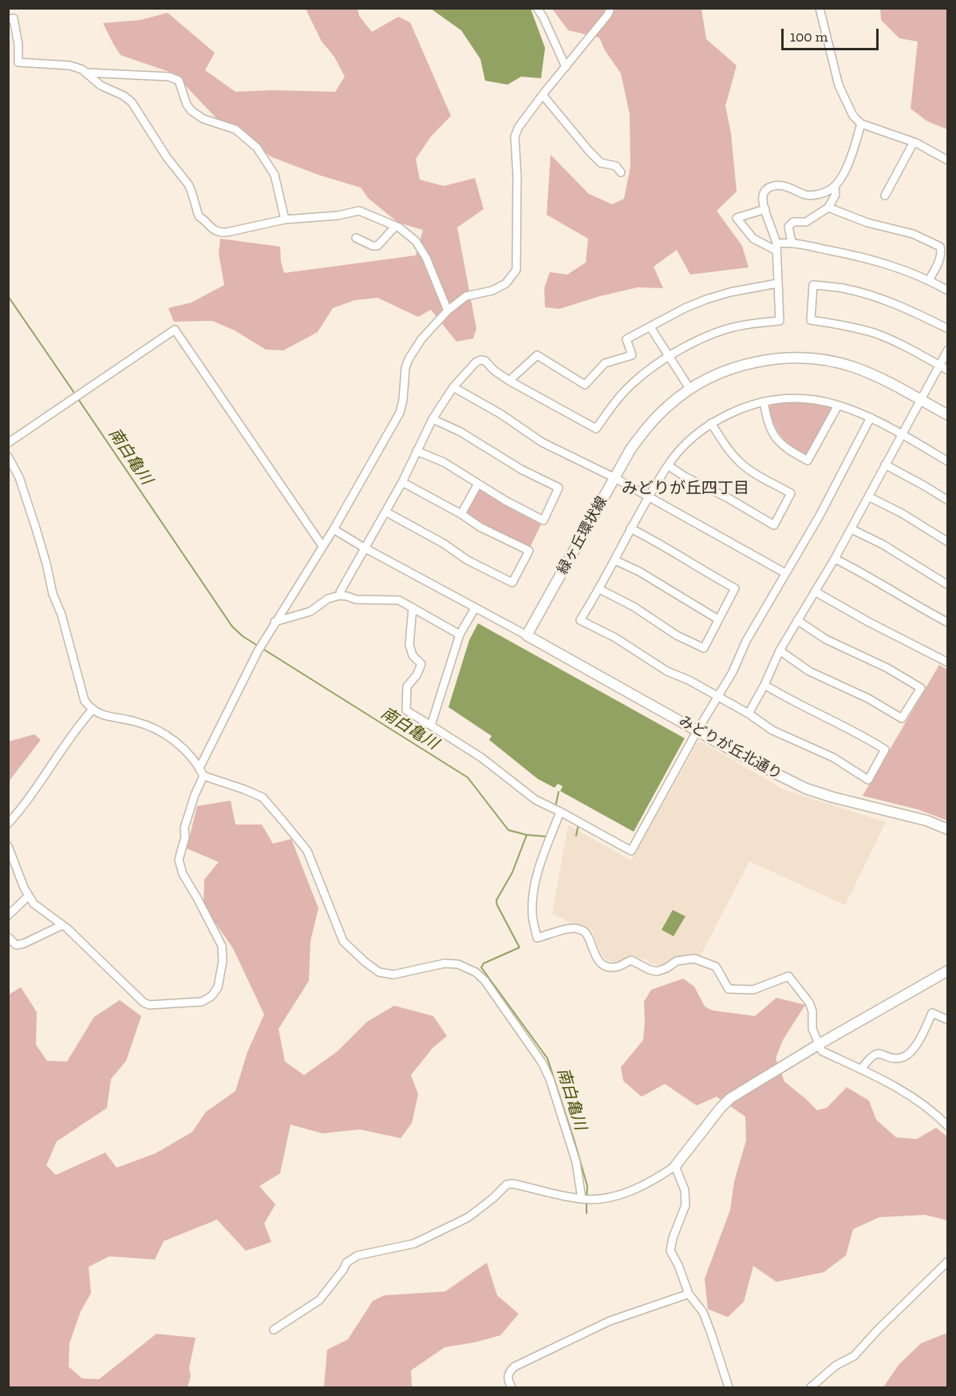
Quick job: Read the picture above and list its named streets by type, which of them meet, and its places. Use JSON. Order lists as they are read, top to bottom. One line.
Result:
{"streets":{"street":["緑ヶ丘環状線","みどりが丘北通り"]},"crossings":[["緑ヶ丘環状線","みどりが丘北通り"]],"districts":["みどりが丘四丁目"],"water":["南白亀川"],"scale_bar":"100 m"}
